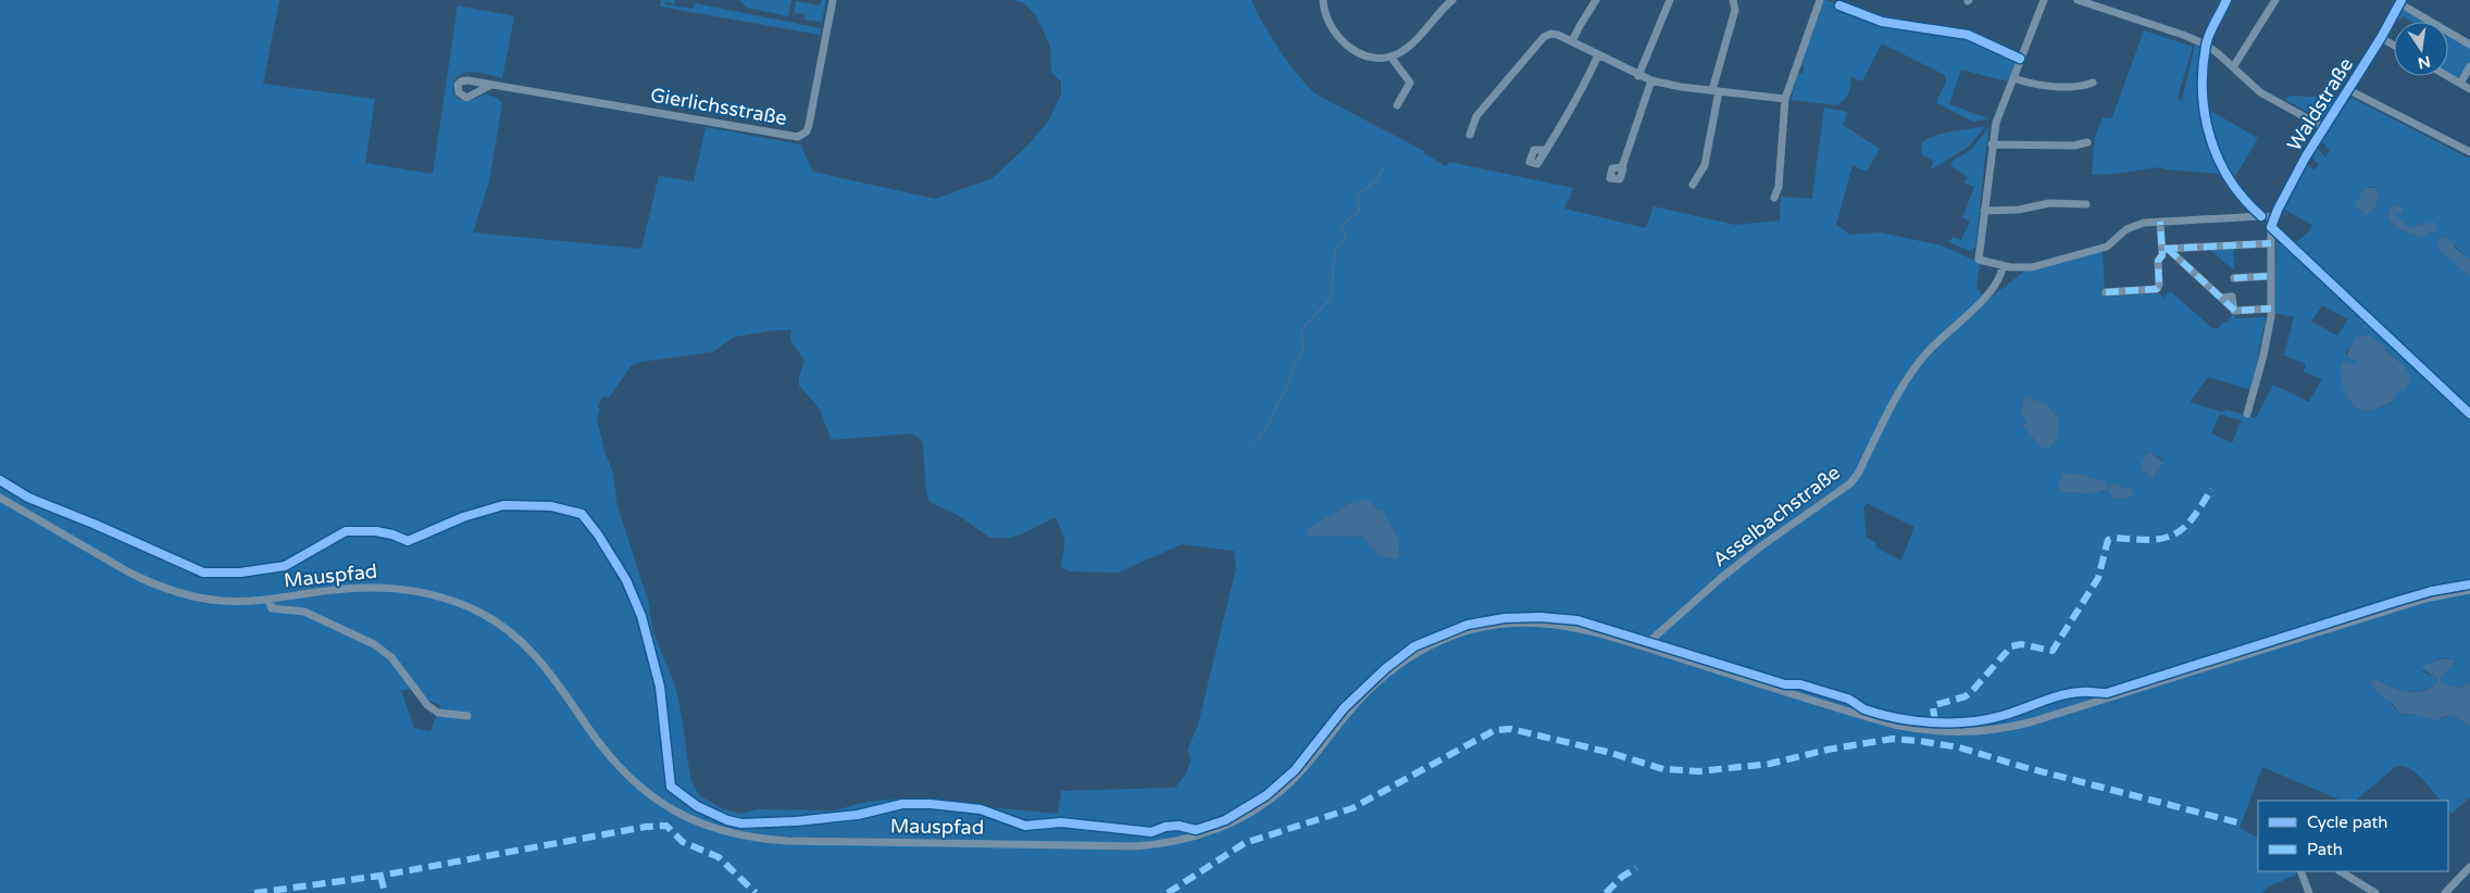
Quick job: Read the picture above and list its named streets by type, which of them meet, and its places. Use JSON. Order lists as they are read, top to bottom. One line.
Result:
{"streets":{"street":["Waldstraße","Gierlichsstraße","Asselbachstraße","Mauspfad"]},"crossings":[["Asselbachstraße","Mauspfad"]],"legend":["Cycle path","Path"],"north":"bottom"}
